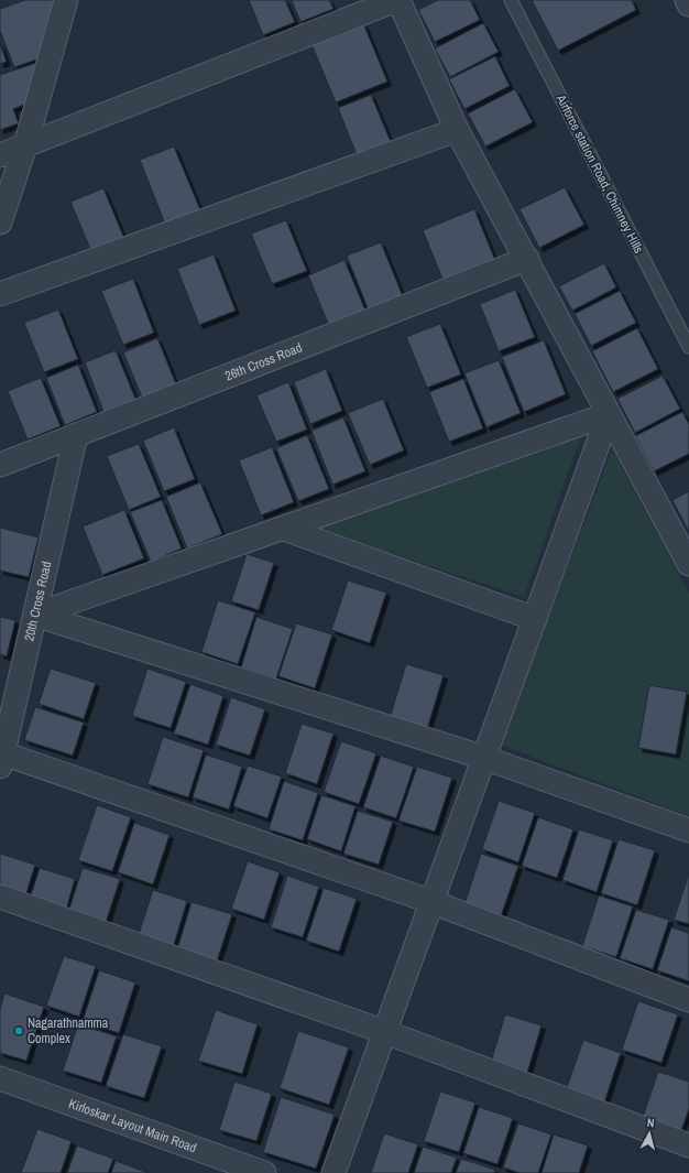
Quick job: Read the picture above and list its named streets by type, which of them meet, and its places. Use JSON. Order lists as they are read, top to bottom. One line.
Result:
{"streets":{"street":["26th Cross Road","20th Cross Road","Kirloskar Layout Main Road"],"lane":["Airforce station Road, Chimney Hills"]},"crossings":[["26th Cross Road","20th Cross Road"]],"places":["Nagarathnamma Complex"],"north":"top"}
